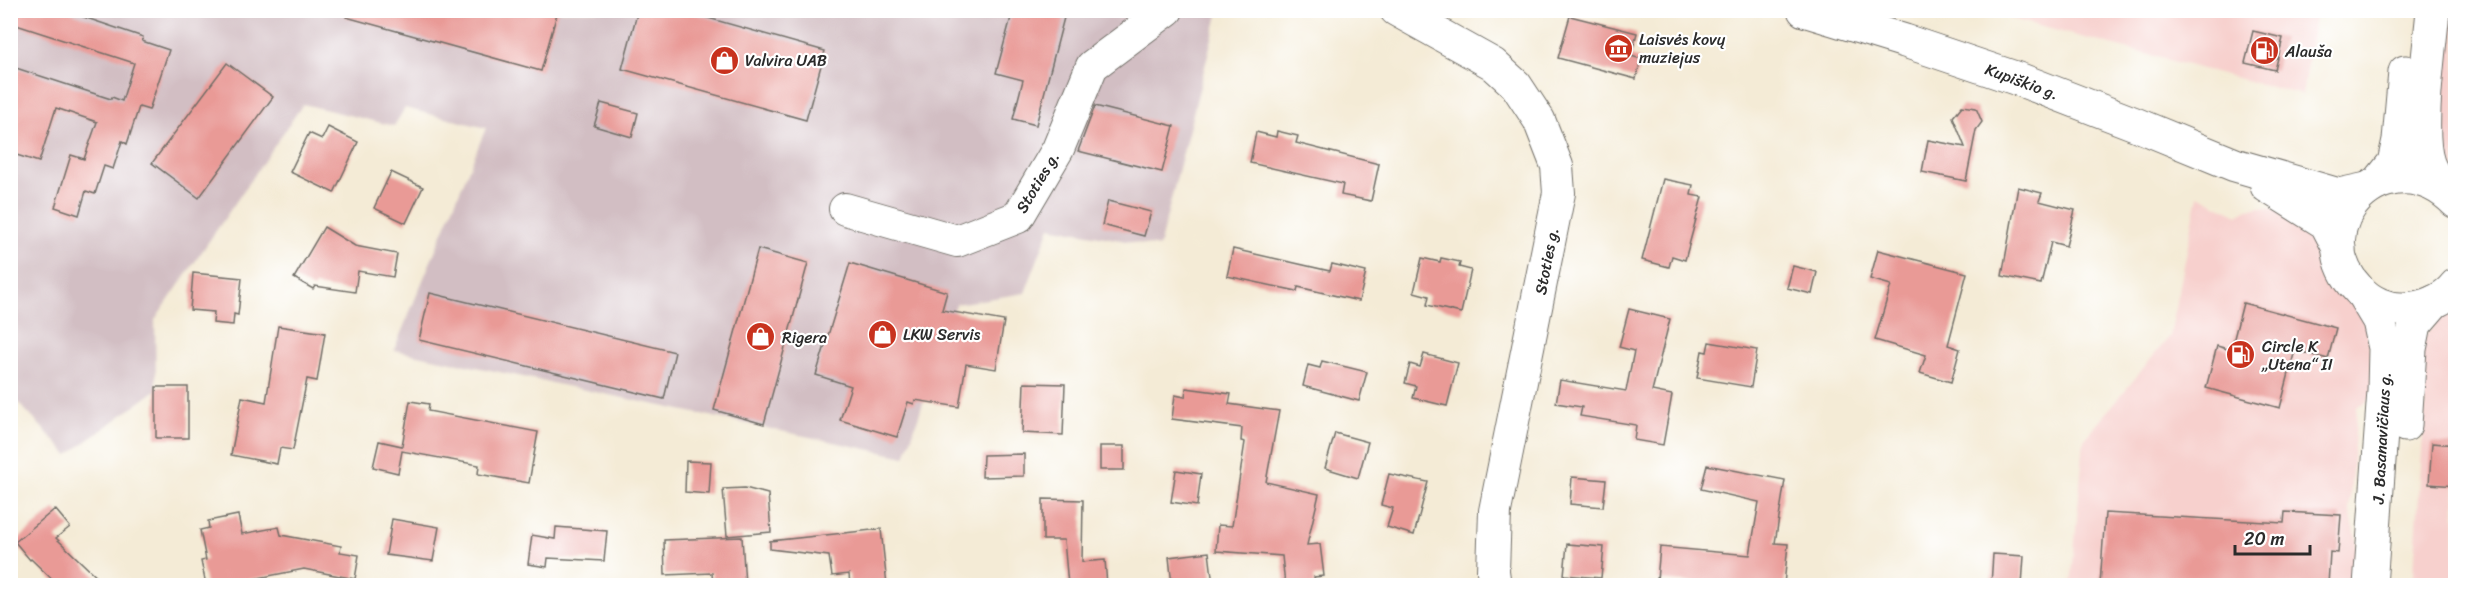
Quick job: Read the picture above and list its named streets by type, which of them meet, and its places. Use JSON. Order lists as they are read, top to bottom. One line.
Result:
{"streets":{"main road":["Kupiškio g.","J. Basanavičiaus g."],"street":["Stoties g."]},"crossings":[["Kupiškio g.","J. Basanavičiaus g."]],"places":{"museum":["Laisvės kovų muziejus"],"fuel station":["Alauša","Circle K „Utena“ II"],"shop":["Valvira UAB","LKW Servis","Rigera"]},"scale_bar":"20 m"}
